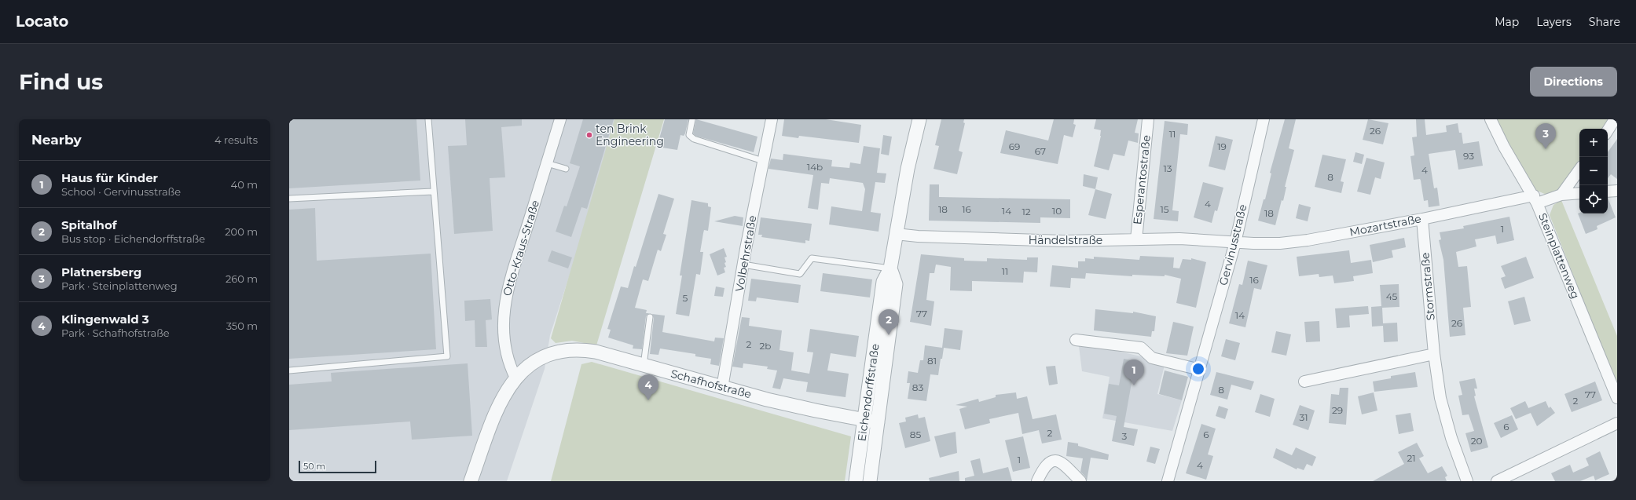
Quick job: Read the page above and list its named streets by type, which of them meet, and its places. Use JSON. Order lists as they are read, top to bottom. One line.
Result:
{"streets":{"street":["Esperantostraße","Mozartstraße","Händelstraße","Gervinusstraße","Otto-Kraus-Straße","Volbehrstraße","Steinplattenweg","Stormstraße","Schafhofstraße","Eichendorffstraße"]},"crossings":[["Esperantostraße","Händelstraße"],["Mozartstraße","Händelstraße"],["Mozartstraße","Gervinusstraße"],["Mozartstraße","Steinplattenweg"],["Mozartstraße","Stormstraße"],["Händelstraße","Gervinusstraße"],["Händelstraße","Eichendorffstraße"],["Otto-Kraus-Straße","Schafhofstraße"],["Volbehrstraße","Schafhofstraße"],["Schafhofstraße","Eichendorffstraße"]],"places":["ten Brink Engineering"],"house_numbers":["26","11","69","19","67","93","14b","13","4","8","4","18","16","15","14","10","12","18","1","11","16","45","5","77","14","26","2","2b","81","83","8","77","2","29","31","6","2","85","6","3","20","21","1","4"],"scale_bar":"50 m","page":{"header":"Locato","nav":["Map","Layers","Share"],"buttons":"Directions","title":"Find us","heading":["Nearby","4 results"],"pins":["3","2","1","4"],"map_buttons":["+","−"],"list":[{"mark":"1","name":"Haus für Kinder","note":"School · Gervinusstraße","value":"40 m"},{"mark":"2","name":"Spitalhof","note":"Bus stop · Eichendorffstraße","value":"200 m"},{"mark":"3","name":"Platnersberg","note":"Park · Steinplattenweg","value":"260 m"},{"mark":"4","name":"Klingenwald 3","note":"Park · Schafhofstraße","value":"350 m"}],"scale":"50 m"}}
